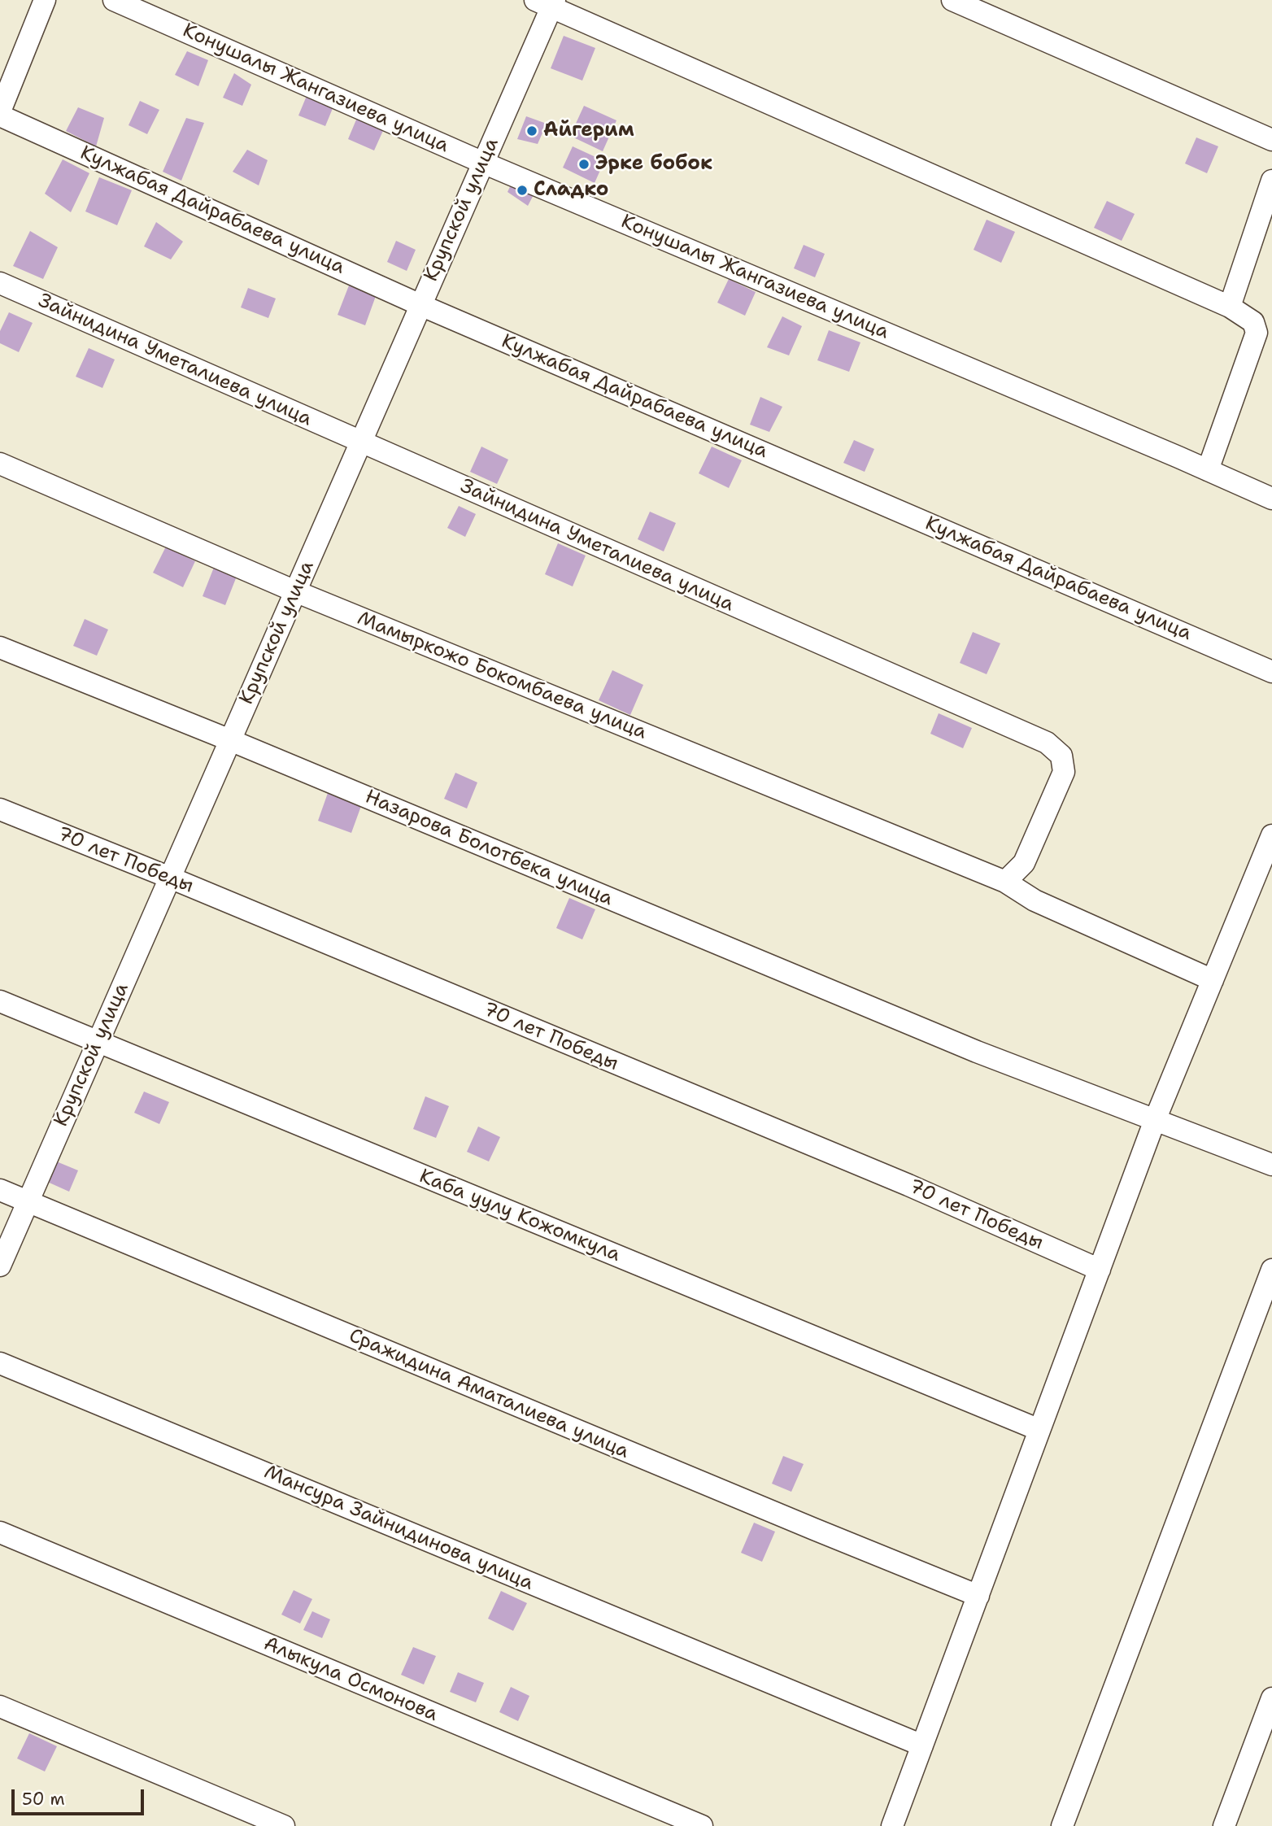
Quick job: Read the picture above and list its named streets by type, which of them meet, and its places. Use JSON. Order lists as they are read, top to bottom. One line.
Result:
{"streets":{"street":["Конушалы Жангазиева улица","Крупской улица","Кулжабая Дайрабаева улица","Зайнидина Уметалиева улица","Мамыркожо Бокомбаева улица","Назарова Болотбека улица","70 лет Победы","Каба уулу Кожомкула","Сражидина Аматалиева улица","Мансура Зайнидинова улица","Алыкула Осмонова"]},"crossings":[["Конушалы Жангазиева улица","Крупской улица"],["Крупской улица","Кулжабая Дайрабаева улица"],["Крупской улица","Зайнидина Уметалиева улица"],["Крупской улица","Мамыркожо Бокомбаева улица"],["Крупской улица","Назарова Болотбека улица"],["Крупской улица","70 лет Победы"],["Крупской улица","Каба уулу Кожомкула"],["Крупской улица","Сражидина Аматалиева улица"],["Зайнидина Уметалиева улица","Мамыркожо Бокомбаева улица"]],"places":["Айгерим","Эрке бобок","Сладко"],"scale_bar":"50 m"}
